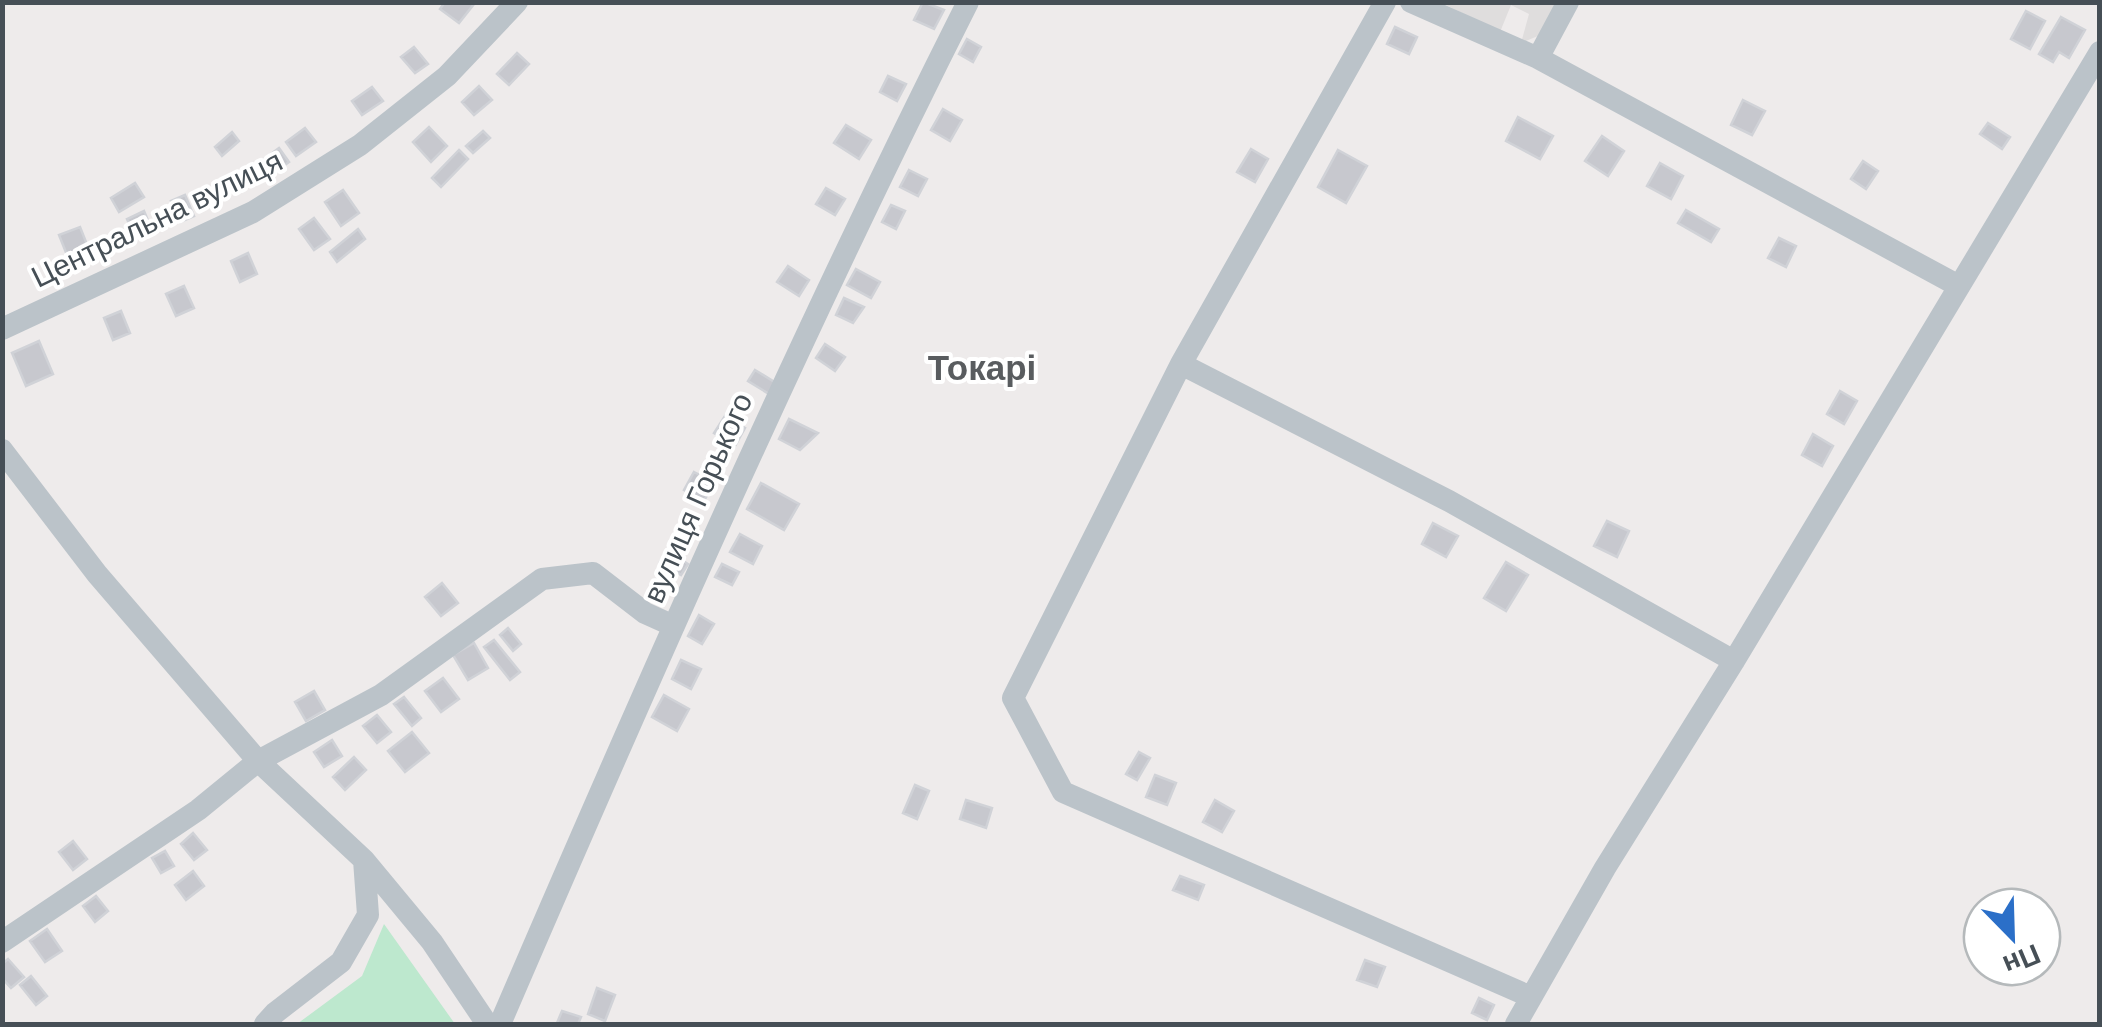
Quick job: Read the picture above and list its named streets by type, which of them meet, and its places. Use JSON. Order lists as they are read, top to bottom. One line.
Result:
{"streets":{"street":["Центральна вулиця","вулиця Горького"]},"districts":["Токарі"],"north":"bottom right"}
